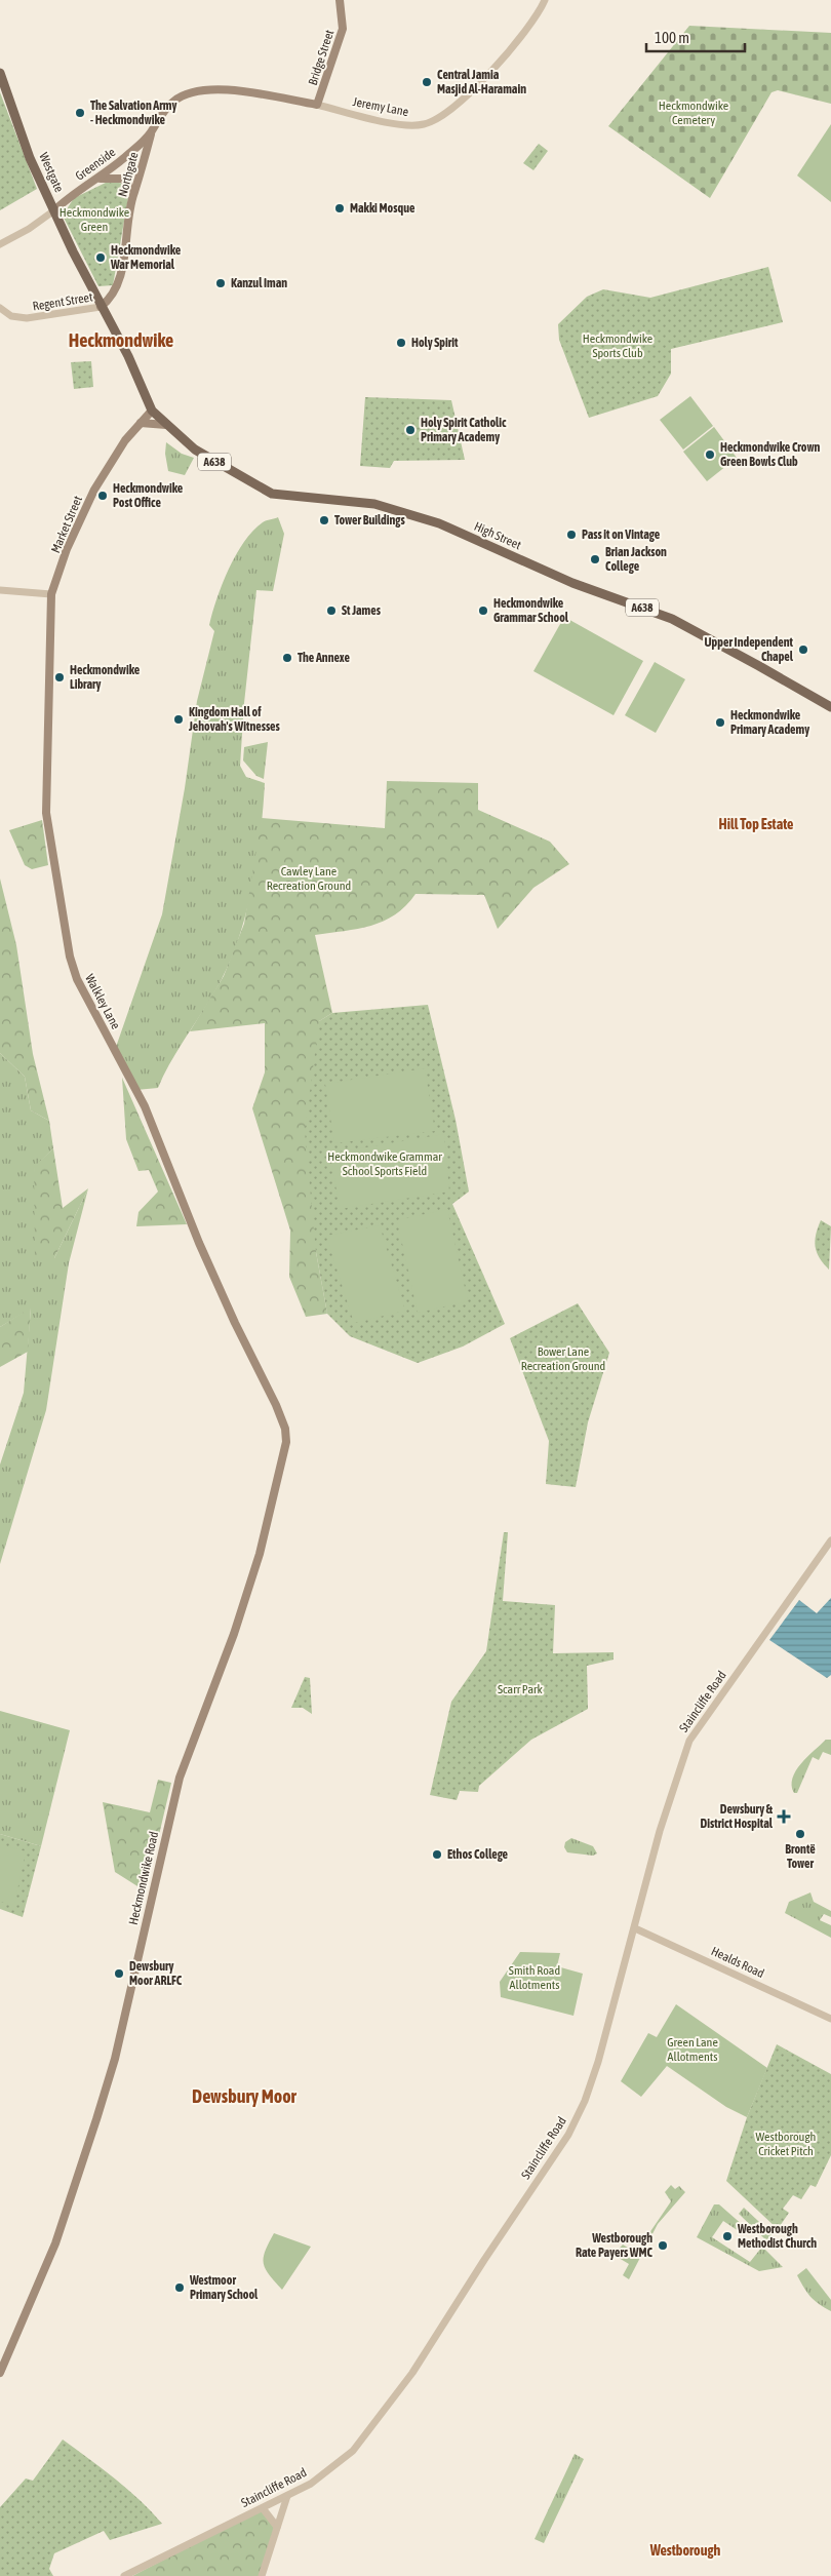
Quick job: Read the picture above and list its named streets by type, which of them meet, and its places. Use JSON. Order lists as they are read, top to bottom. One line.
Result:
{"streets":{"main road":["Bridge Street","Jeremy Lane","Greenside","Westgate","Northgate","A638","Market Street","High Street","Walkley Lane","Heckmondwike Road"],"street":["Regent Street","Staincliffe Road","Healds Road"]},"crossings":[["Bridge Street","Jeremy Lane"],["Jeremy Lane","Greenside"],["Greenside","Westgate"],["Greenside","Northgate"],["Westgate","Northgate"],["Westgate","Regent Street"],["Westgate","A638"],["Northgate","Regent Street"],["Northgate","A638"],["Regent Street","A638"],["A638","Market Street"],["A638","High Street"],["Market Street","High Street"],["Market Street","Walkley Lane"],["Walkley Lane","Heckmondwike Road"],["Staincliffe Road","Healds Road"]],"districts":["Heckmondwike","Hill Top Estate","Dewsbury Moor","Westborough"],"parks":["Heckmondwike Cemetery","Heckmondwike Green","Heckmondwike Sports Club","Cawley Lane Recreation Ground","Heckmondwike Grammar School Sports Field","Bower Lane Recreation Ground","Scarr Park","Smith Road Allotments","Green Lane Allotments","Westborough Cricket Pitch"],"places":{"other":["Central Jamia Masjid Al-Haramain","The Salvation Army - Heckmondwike","Makki Mosque","Heckmondwike War Memorial","Kanzul Iman","Holy Spirit","Holy Spirit Catholic Primary Academy","Heckmondwike Crown Green Bowls Club","Heckmondwike Post Office","Tower Buildings","Pass it on Vintage","Brian Jackson College","St James","Heckmondwike Grammar School","Upper Independent Chapel","The Annexe","Heckmondwike Library","Kingdom Hall of Jehovah's Witnesses","Heckmondwike Primary Academy","Brontë Tower","Ethos College","Dewsbury Moor ARLFC","Westborough Methodist Church","Westborough Rate Payers WMC","Westmoor Primary School"],"health":["Dewsbury & District Hospital"]},"scale_bar":"100 m"}
